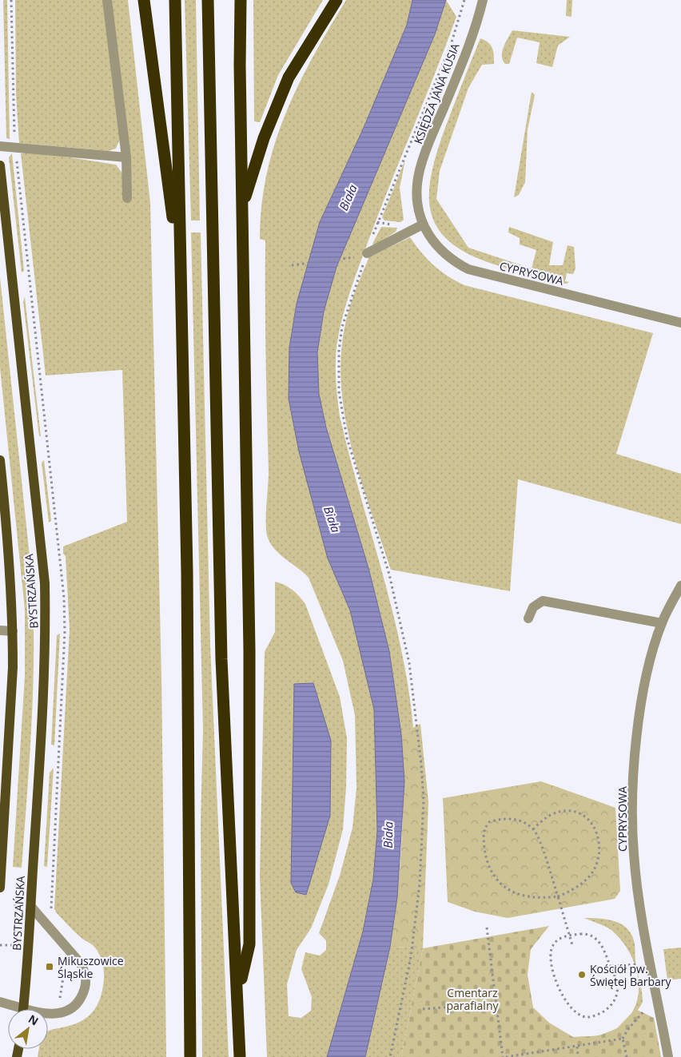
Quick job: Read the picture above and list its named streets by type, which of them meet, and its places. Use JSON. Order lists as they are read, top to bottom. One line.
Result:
{"streets":{"main road":["BYSTRZAŃSKA"],"street":["KSIĘDZA JANA KUSIA","CYPRYSOWA"]},"crossings":[["KSIĘDZA JANA KUSIA","CYPRYSOWA"]],"water":["Biała"],"parks":["Cmentarz parafialny"],"places":{"transit":["Mikuszowice Śląskie"],"other":["Kościół pw. Świętej Barbary"]},"north":"top right"}
